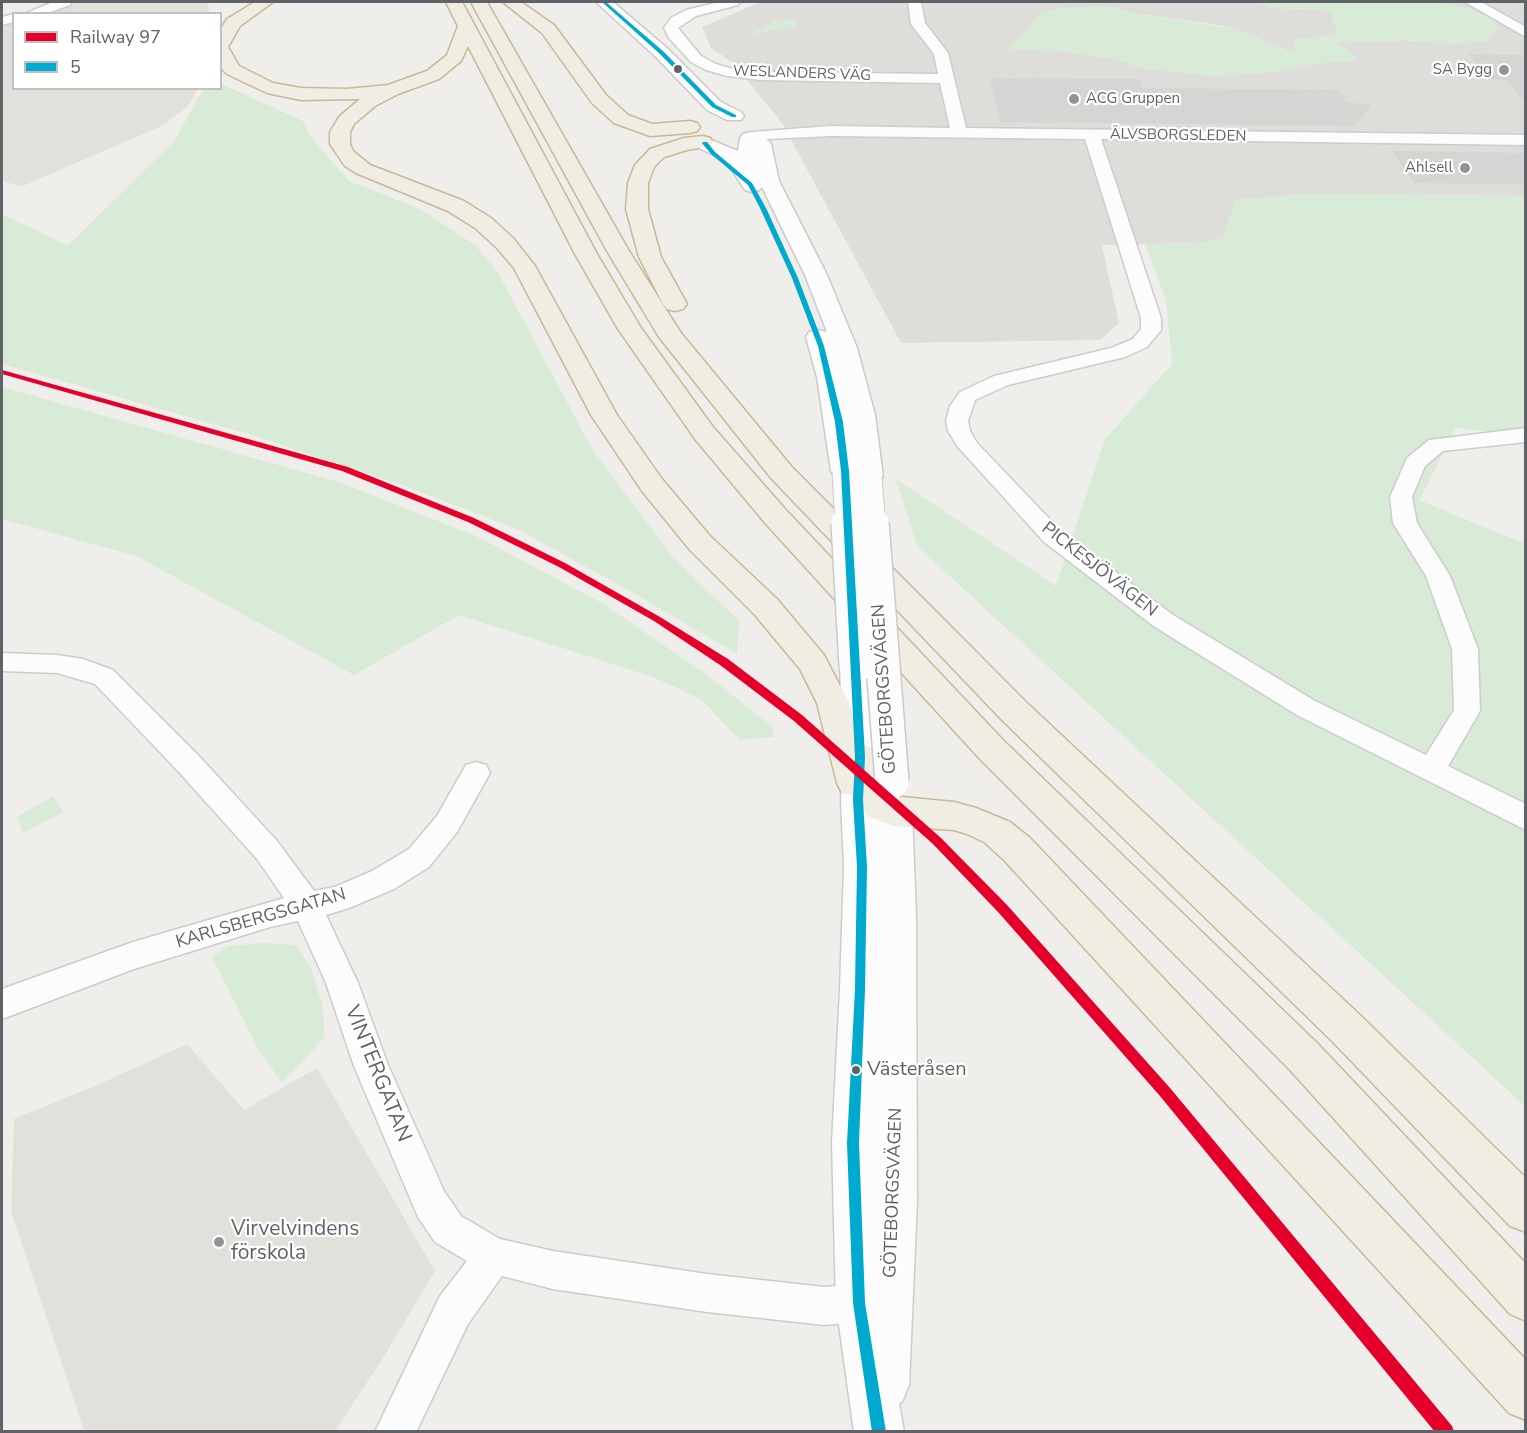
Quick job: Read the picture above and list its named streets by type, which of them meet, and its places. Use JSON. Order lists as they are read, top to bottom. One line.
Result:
{"streets":{"main road":["GÖTEBORGSVÄGEN"],"street":["WESLANDERS VÄG","ÄLVSBORGSLEDEN","PICKESJÖVÄGEN","KARLSBERGSGATAN","VINTERGATAN"]},"crossings":[["ÄLVSBORGSLEDEN","PICKESJÖVÄGEN"],["ÄLVSBORGSLEDEN","GÖTEBORGSVÄGEN"],["GÖTEBORGSVÄGEN","VINTERGATAN"],["KARLSBERGSGATAN","VINTERGATAN"]],"places":["SA Bygg","ACG Gruppen","Ahlsell","Västeråsen","Virvelvindens förskola"],"lines":["transit line 5","rail line 97"],"legend":["Railway 97","5"]}
